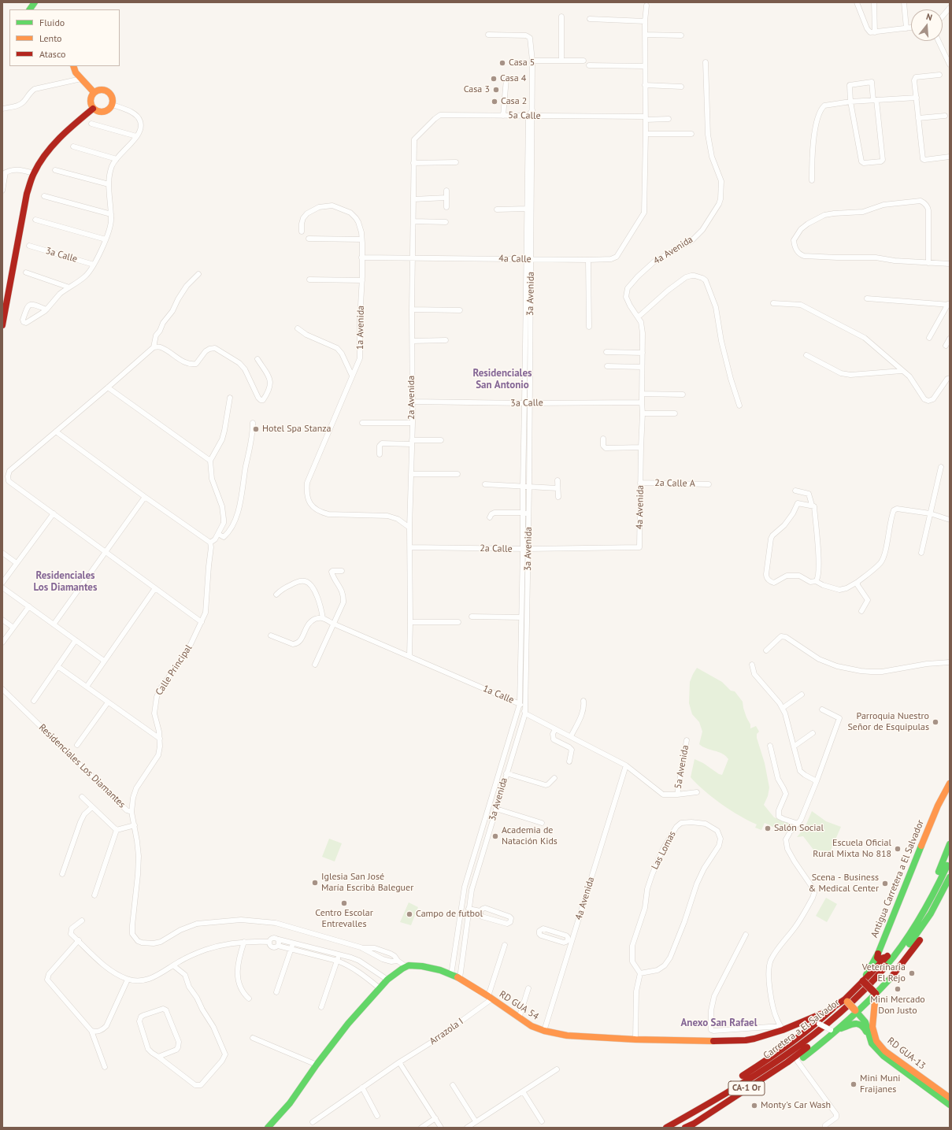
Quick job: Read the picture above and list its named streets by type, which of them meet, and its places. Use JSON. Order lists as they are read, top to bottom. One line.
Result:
{"streets":{"main road":["Antigua Carretera a El Salvador","RD GUA 54","Carretera a El Salvador","RD GUA-13","CA-1 Or"],"street":["5a Calle","4a Avenida","3a Calle","4a Calle","3a Avenida","1a Avenida","2a Avenida","2a Calle A","2a Calle","Calle Principal","1a Calle","Residenciales Los Diamantes","5a Avenida","Las Lomas","Arrazola I"]},"crossings":[["5a Calle","3a Avenida"],["5a Calle","2a Avenida"],["4a Avenida","3a Calle"],["4a Avenida","2a Calle A"],["4a Avenida","2a Calle"],["4a Avenida","RD GUA 54"],["3a Calle","3a Avenida"],["3a Calle","2a Avenida"],["4a Calle","3a Avenida"],["4a Calle","1a Avenida"],["4a Calle","2a Avenida"],["3a Avenida","2a Calle"],["3a Avenida","1a Calle"],["3a Avenida","RD GUA 54"],["1a Avenida","2a Avenida"],["2a Avenida","2a Calle"],["2a Avenida","1a Calle"],["Calle Principal","Residenciales Los Diamantes"],["Residenciales Los Diamantes","RD GUA 54"],["Antigua Carretera a El Salvador","RD GUA 54"],["RD GUA 54","Arrazola I"],["RD GUA 54","RD GUA-13"]],"districts":["Residenciales San Antonio","Residenciales Los Diamantes","Anexo San Rafael"],"places":["Casa 5","Casa 4","Casa 3","Casa 2","Hotel Spa Stanza","Parroquia Nuestro Señor de Esquipulas","Salón Social","Academia de Natación Kids","Escuela Oficial Rural Mixta No 818","Iglesia San José María Escribá Baleguer","Scena - Business & Medical Center","Centro Escolar Entrevalles","Campo de futbol","Veterinaria El Rejo","Mini Mercado Don Justo","Mini Muni Fraijanes","Monty's Car Wash"],"legend":["Fluido","Lento","Atasco"],"north":"top"}
